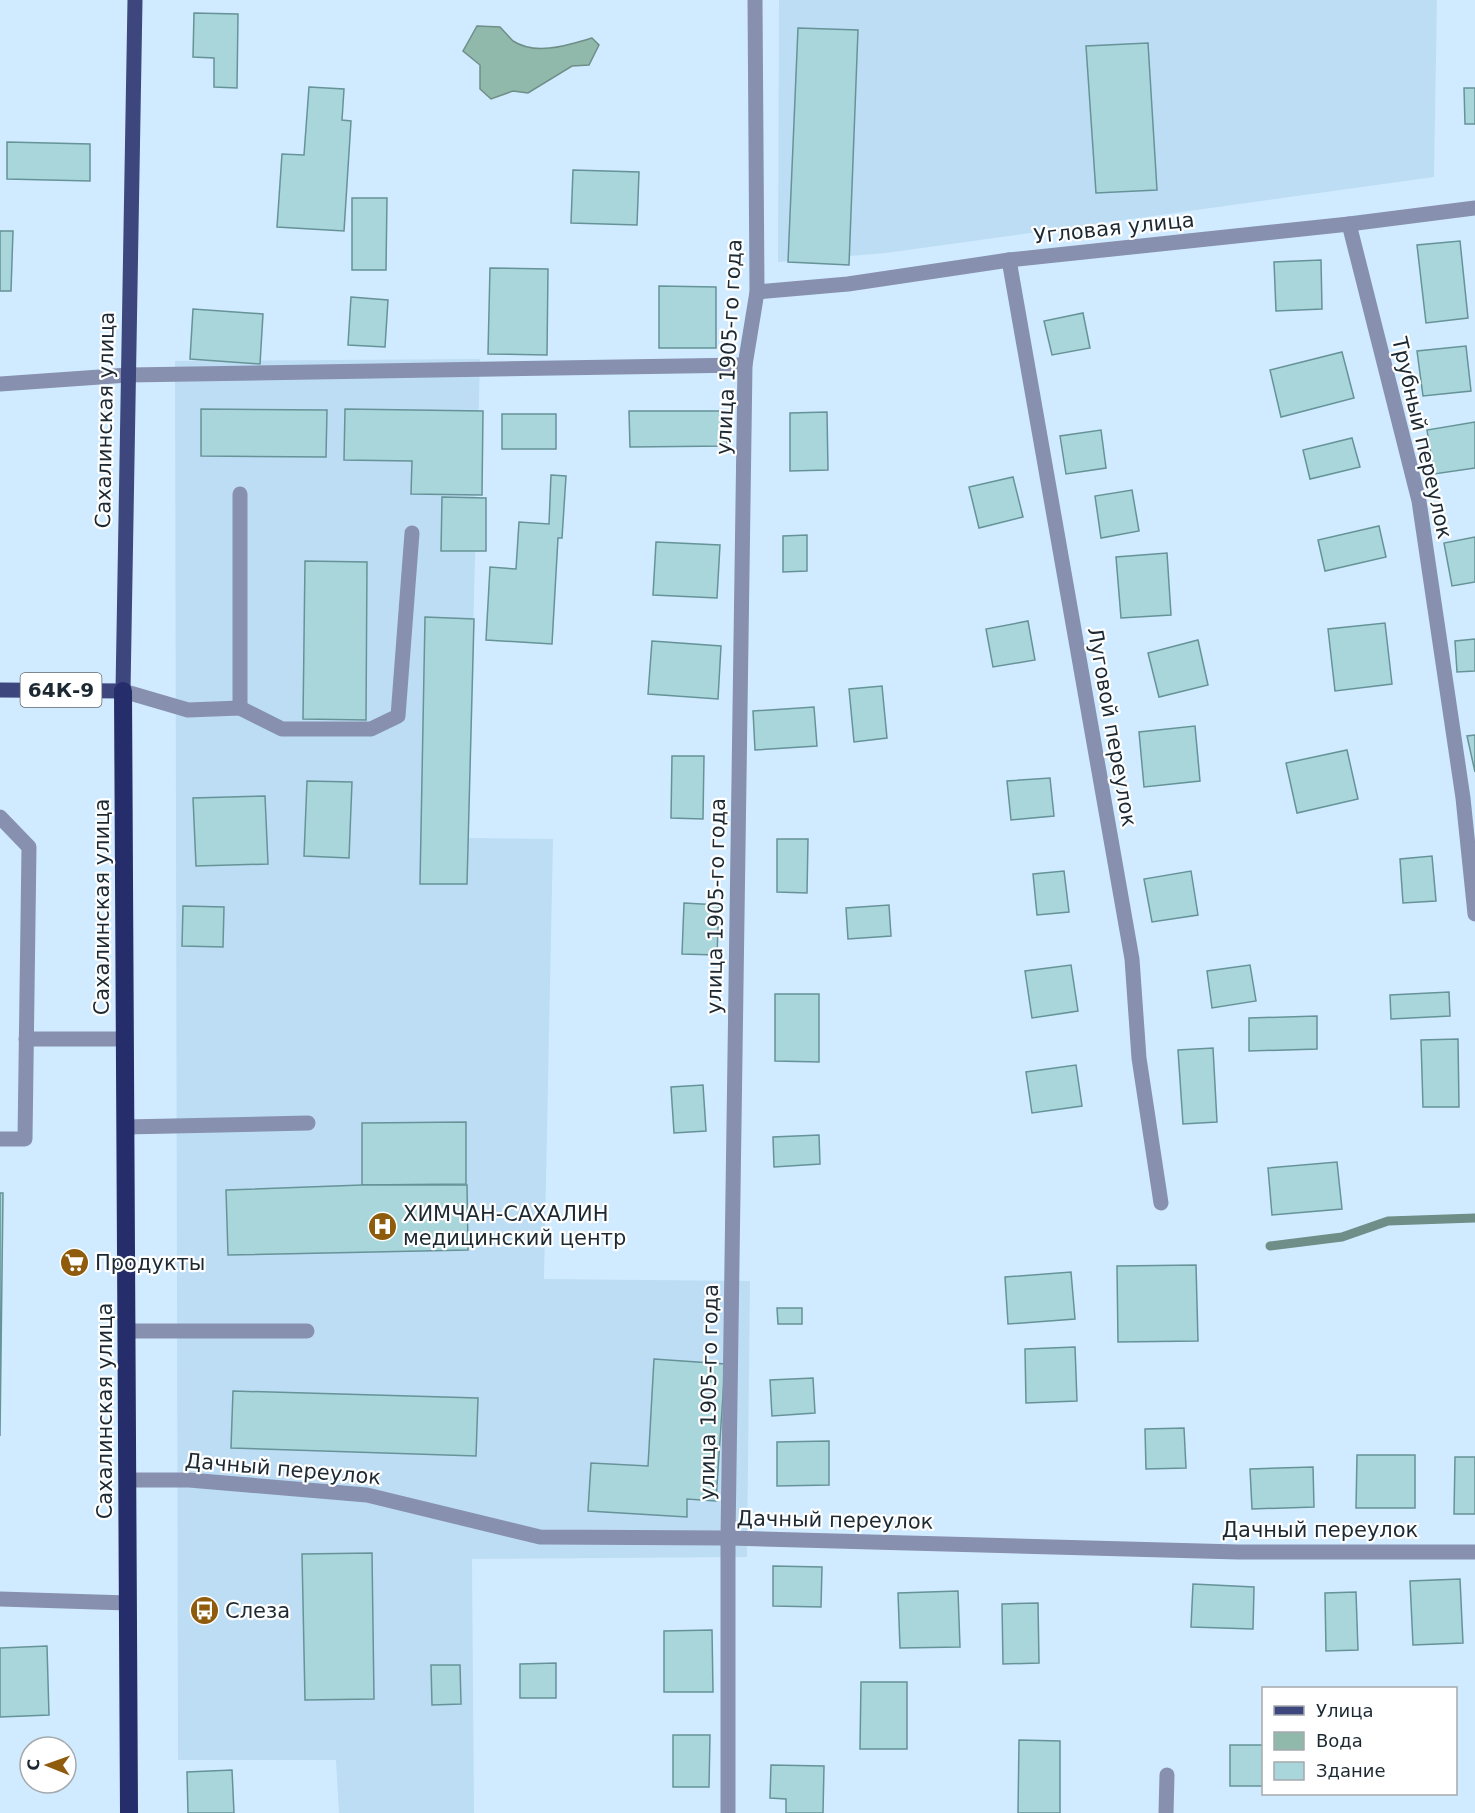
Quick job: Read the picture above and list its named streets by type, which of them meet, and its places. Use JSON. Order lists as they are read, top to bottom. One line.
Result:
{"streets":{"highway":["Сахалинская улица"],"main road":["64К-9"],"street":["Угловая улица","улица 1905-го года","Трубный переулок","Луговой переулок","Дачный переулок"]},"crossings":[["Угловая улица","улица 1905-го года"],["Угловая улица","Трубный переулок"],["Угловая улица","Луговой переулок"],["улица 1905-го года","Дачный переулок"],["Сахалинская улица","64К-9"],["Сахалинская улица","Дачный переулок"]],"places":{"hospital":["ХИМЧАН-САХАЛИН медицинский центр"],"supermarket":["Продукты"],"bus stop":["Слеза"]},"legend":["Улица","Вода","Здание"],"north":"left"}
